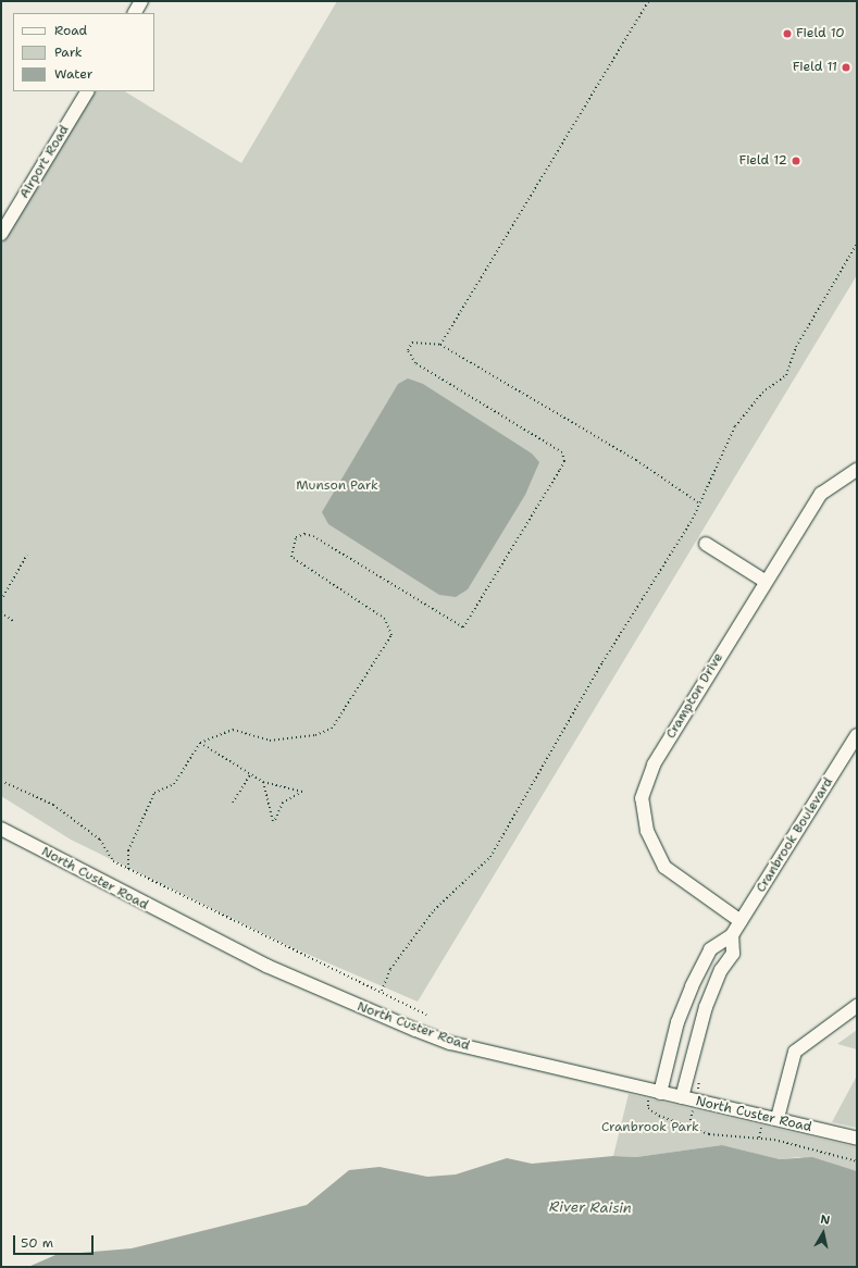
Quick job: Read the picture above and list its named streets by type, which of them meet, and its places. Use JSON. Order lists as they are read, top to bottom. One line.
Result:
{"streets":{"street":["Airport Road","Crampton Drive","Cranbrook Boulevard","North Custer Road"]},"crossings":[["Crampton Drive","Cranbrook Boulevard"],["Cranbrook Boulevard","North Custer Road"]],"water":["River Raisin"],"parks":["Munson Park","Cranbrook Park"],"places":["Field 10","Field 11","Field 12"],"legend":["Road","Park","Water"],"scale_bar":"50 m","north":"top"}
